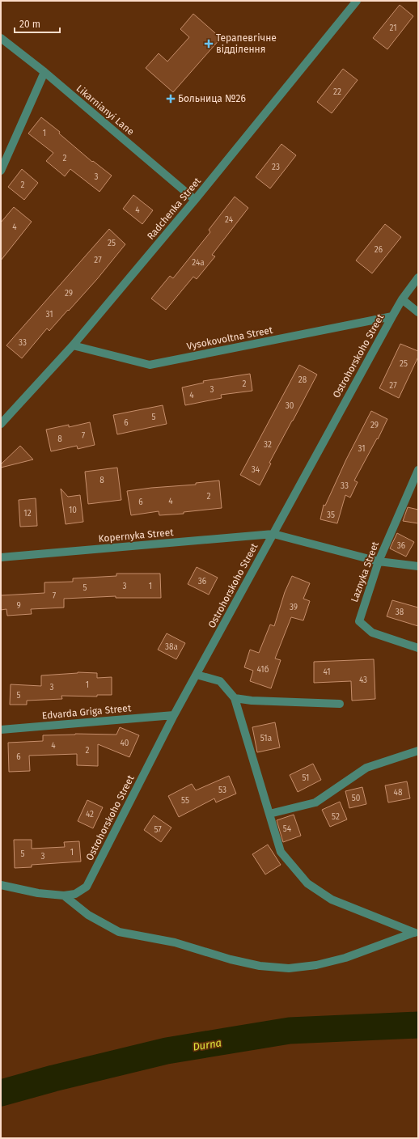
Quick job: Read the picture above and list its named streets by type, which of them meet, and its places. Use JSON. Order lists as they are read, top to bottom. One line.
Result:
{"streets":{"street":["Likarnianyi Lane","Radchenka Street","Vysokovoltna Street","Ostrohorskoho Street","Kopernyka Street","Laznyka Street","Edvarda Griga Street"]},"crossings":[["Likarnianyi Lane","Radchenka Street"],["Radchenka Street","Vysokovoltna Street"],["Vysokovoltna Street","Ostrohorskoho Street"],["Ostrohorskoho Street","Kopernyka Street"],["Ostrohorskoho Street","Edvarda Griga Street"],["Kopernyka Street","Laznyka Street"]],"water":["Durna"],"places":{"health":["Терапевгічне відділення","Больница №26"]},"house_numbers":["21","22","1","2","23","3","2","4","24","4","25","26","27","24а","29","31","33","25","28","2","27","3","4","30","5","6","29","7","8","32","31","34","8","33","2","4","6","10","12","35","36","36","3","1","5","7","9","39","38","38а","41б","41","43","1","3","5","51а","40","4","2","6","51","53","48","50","55","42","52","54","57","1","5","3"],"scale_bar":"20 m"}
